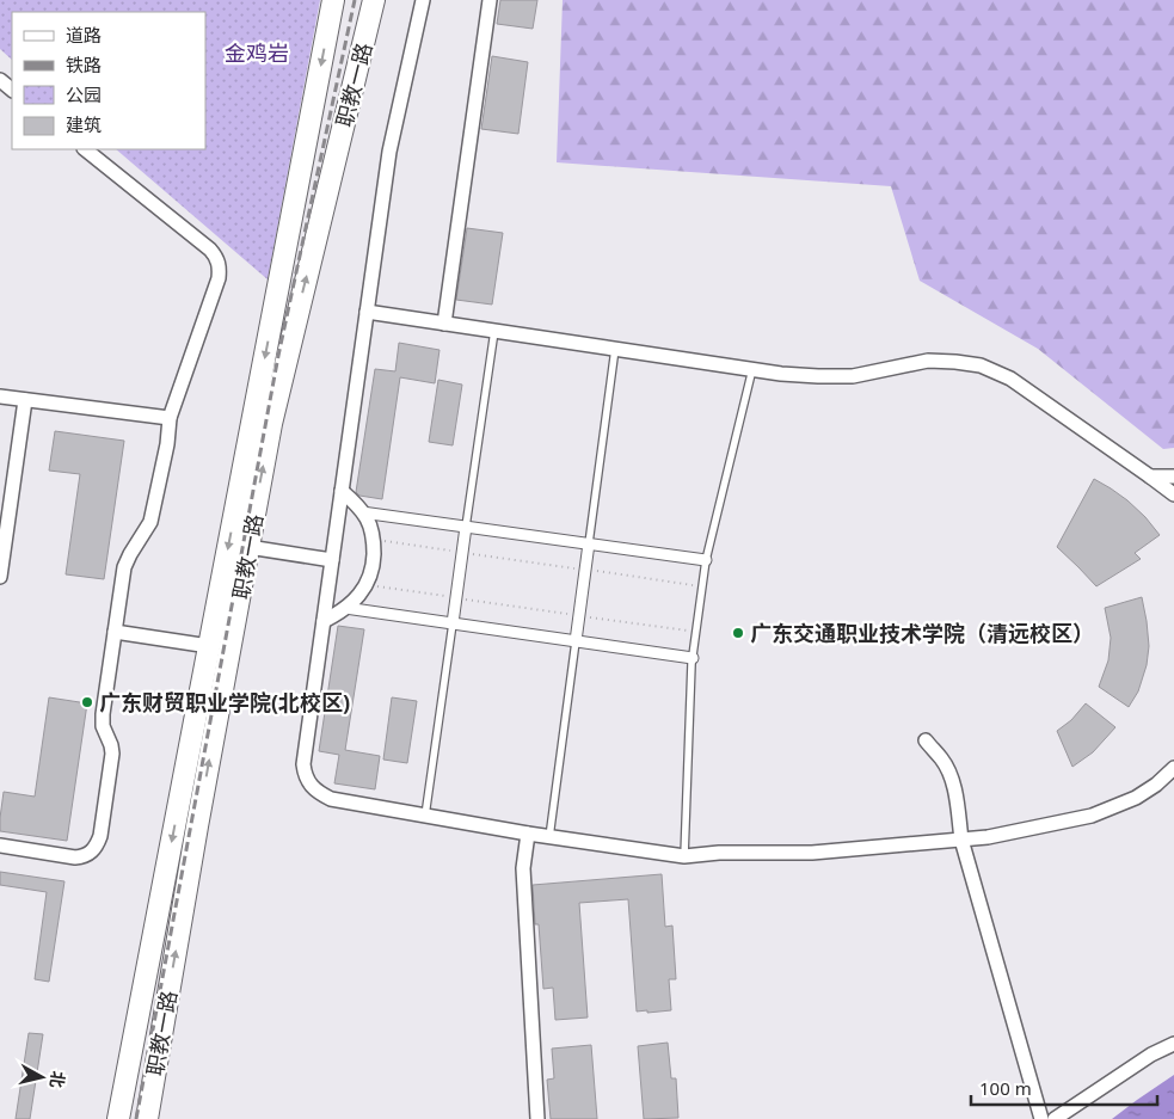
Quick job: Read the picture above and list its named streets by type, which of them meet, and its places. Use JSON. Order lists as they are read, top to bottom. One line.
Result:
{"streets":{"main road":["职教一路"]},"parks":["金鸡岩"],"places":["广东交通职业技术学院（清远校区）","广东财贸职业学院(北校区)"],"legend":["道路","铁路","公园","建筑"],"scale_bar":"100 m","north":"right"}
